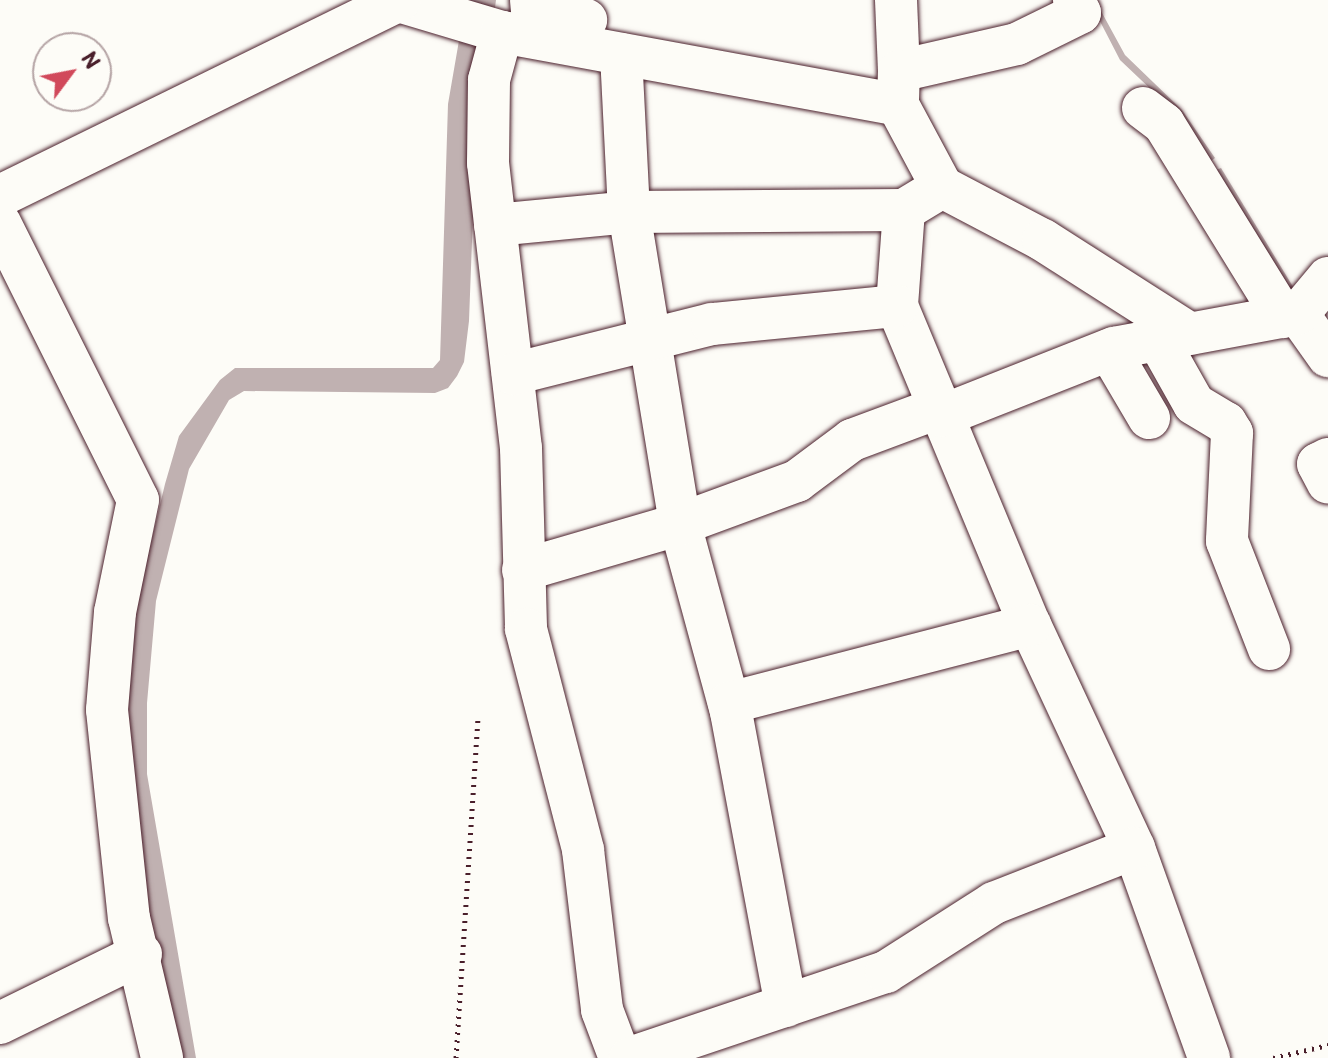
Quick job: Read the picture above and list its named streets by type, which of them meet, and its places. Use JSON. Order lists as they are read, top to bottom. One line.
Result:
{"north":"top right"}
